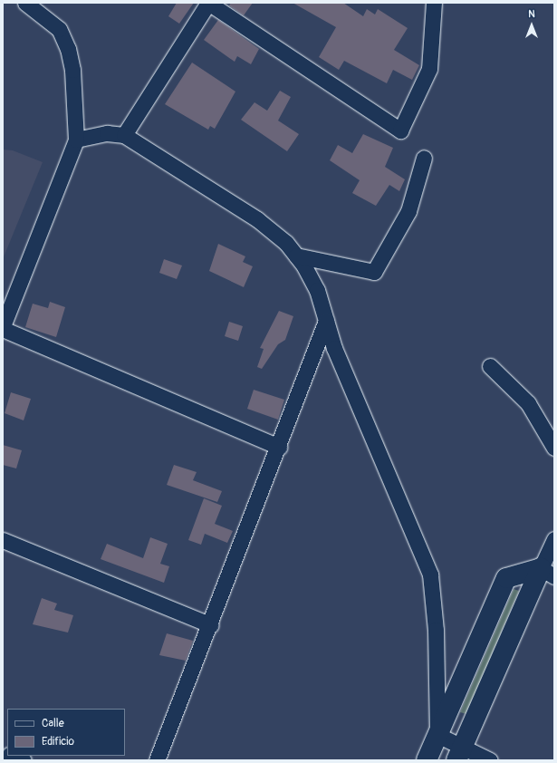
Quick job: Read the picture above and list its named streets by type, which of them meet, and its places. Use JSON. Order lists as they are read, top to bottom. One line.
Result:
{"legend":["Calle","Edificio"],"north":"top"}
